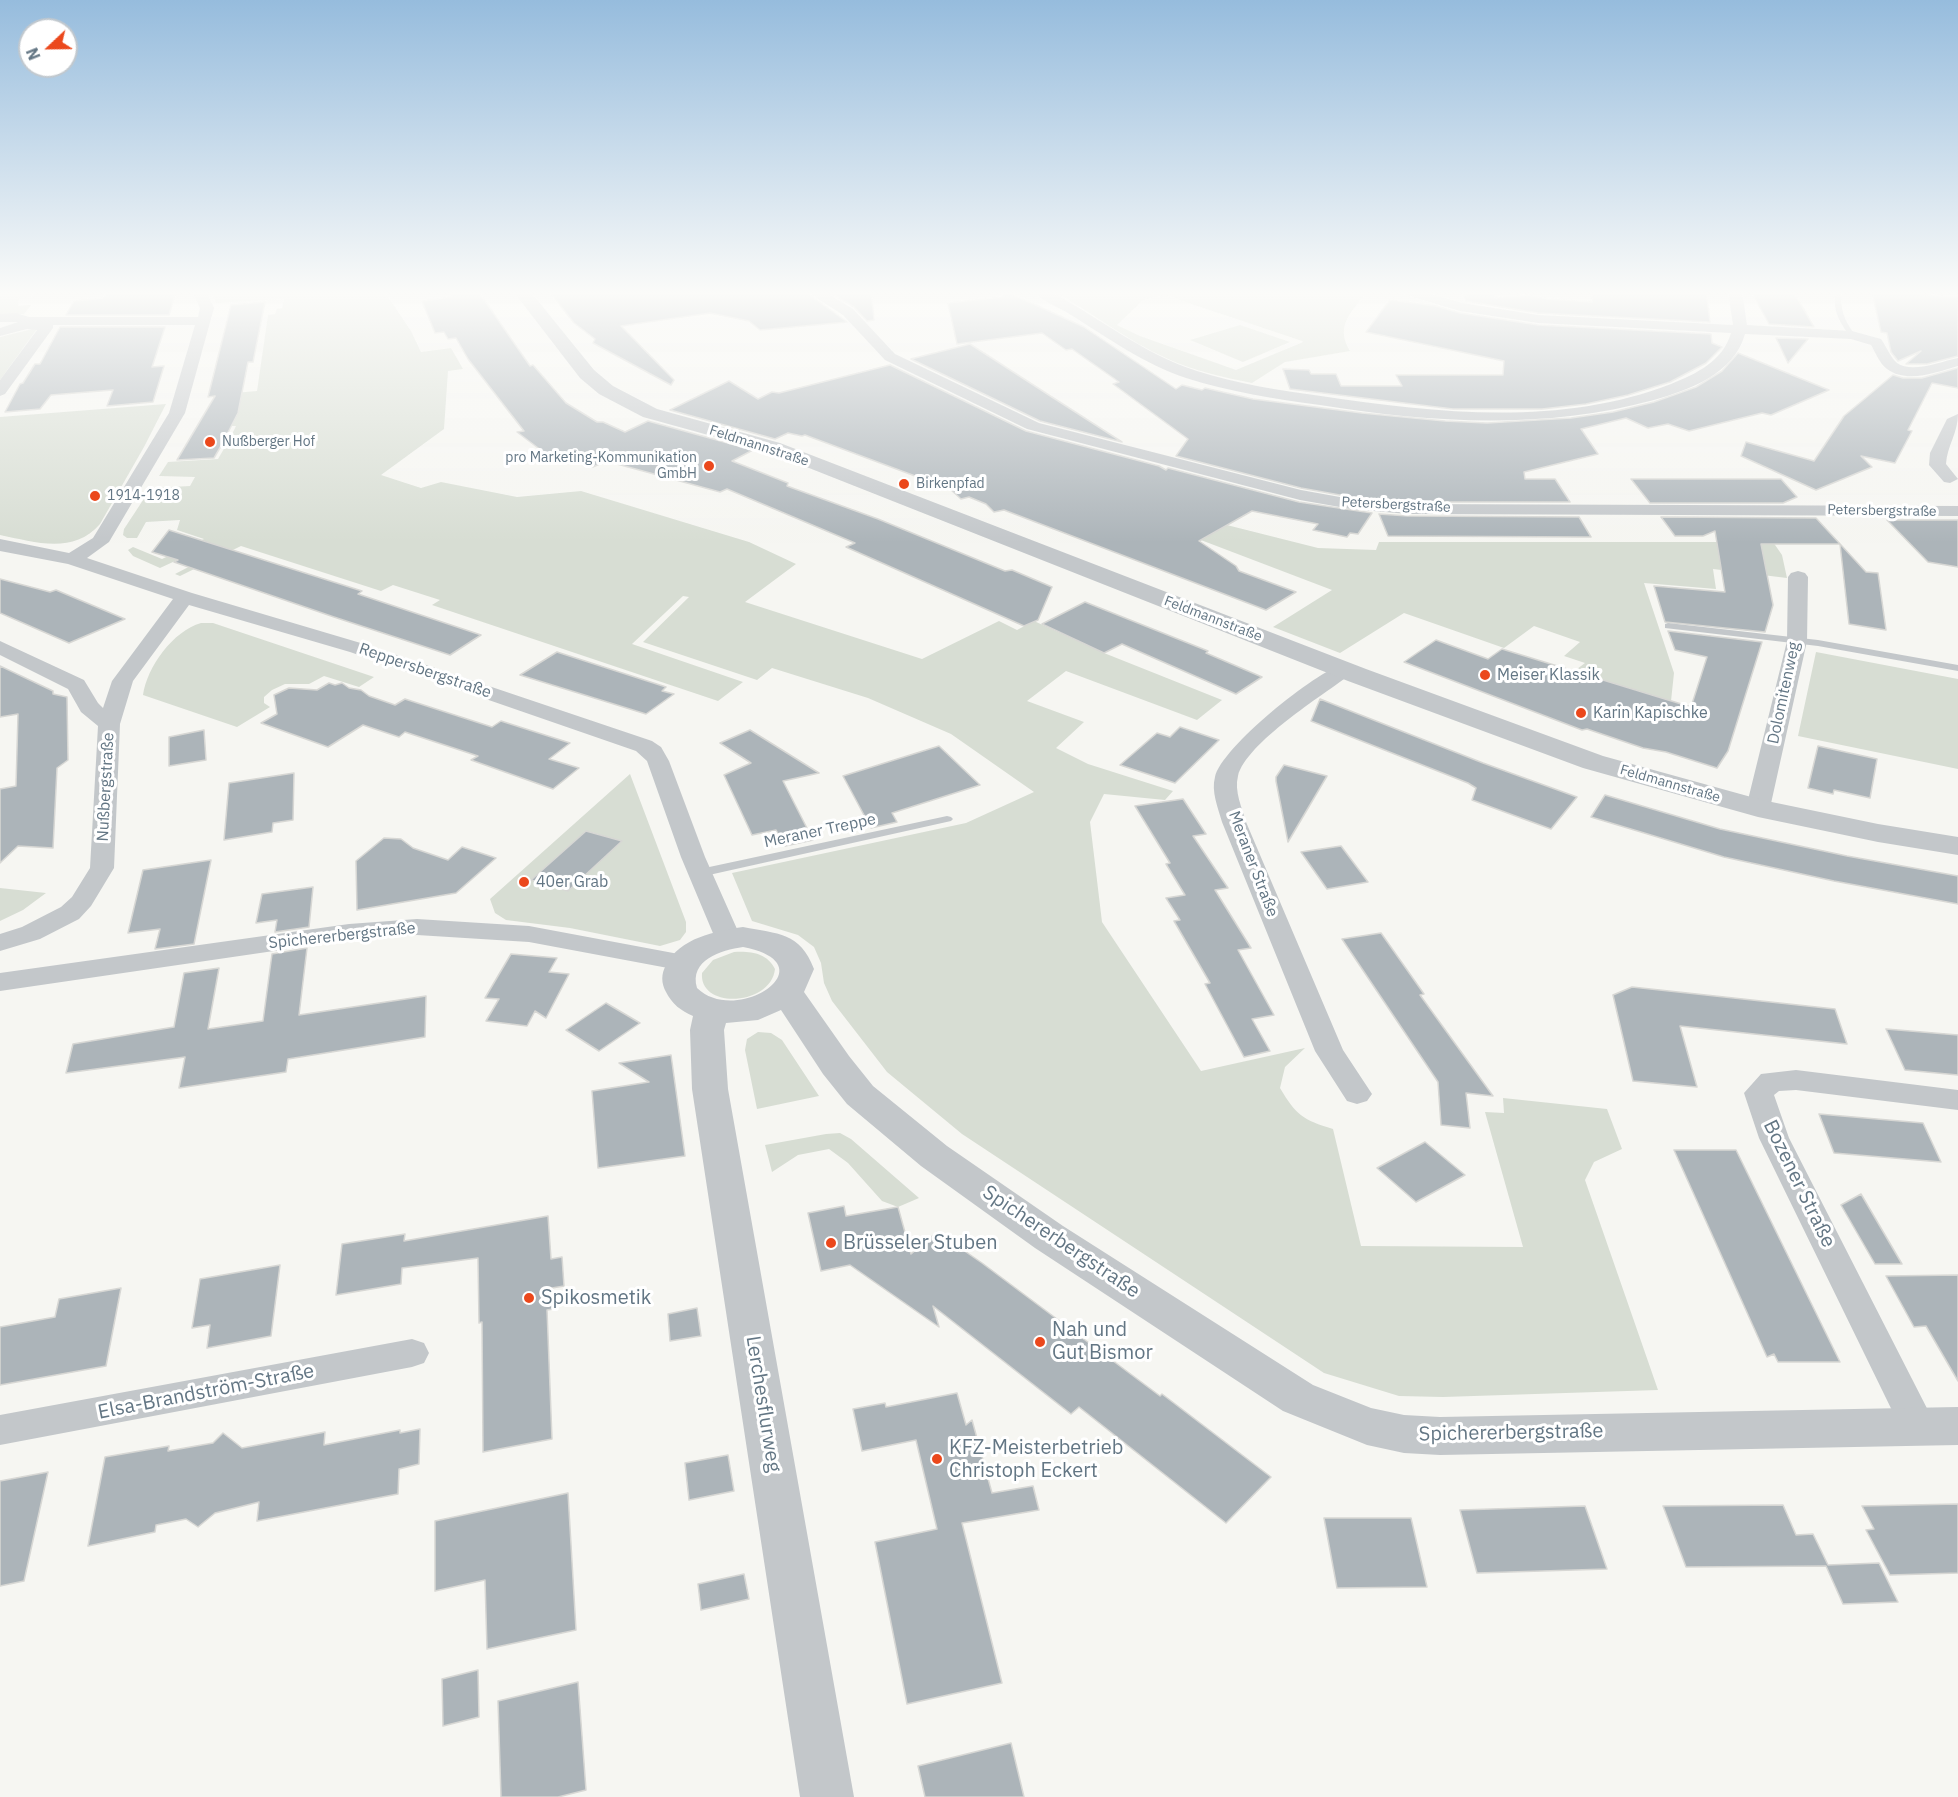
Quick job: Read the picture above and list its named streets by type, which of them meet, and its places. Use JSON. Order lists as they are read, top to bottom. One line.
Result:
{"streets":{"street":["Feldmannstraße","Petersbergstraße","Reppersbergstraße","Dolomitenweg","Nußbergstraße","Meraner Straße","Spichererbergstraße","Bozener Straße","Elsa-Brandström-Straße","Lerchesflurweg"],"lane":["Meraner Treppe"]},"crossings":[["Feldmannstraße","Dolomitenweg"],["Feldmannstraße","Meraner Straße"],["Reppersbergstraße","Nußbergstraße"],["Reppersbergstraße","Meraner Treppe"],["Reppersbergstraße","Spichererbergstraße"],["Reppersbergstraße","Lerchesflurweg"],["Spichererbergstraße","Bozener Straße"],["Spichererbergstraße","Lerchesflurweg"]],"places":["Nußberger Hof","pro Marketing-Kommunikation GmbH","Birkenpfad","1914-1918","Meiser Klassik","Karin Kapischke","40er Grab","Brüsseler Stuben","Spikosmetik","Nah und Gut Bismor","KFZ-Meisterbetrieb Christoph Eckert"],"north":"left"}
